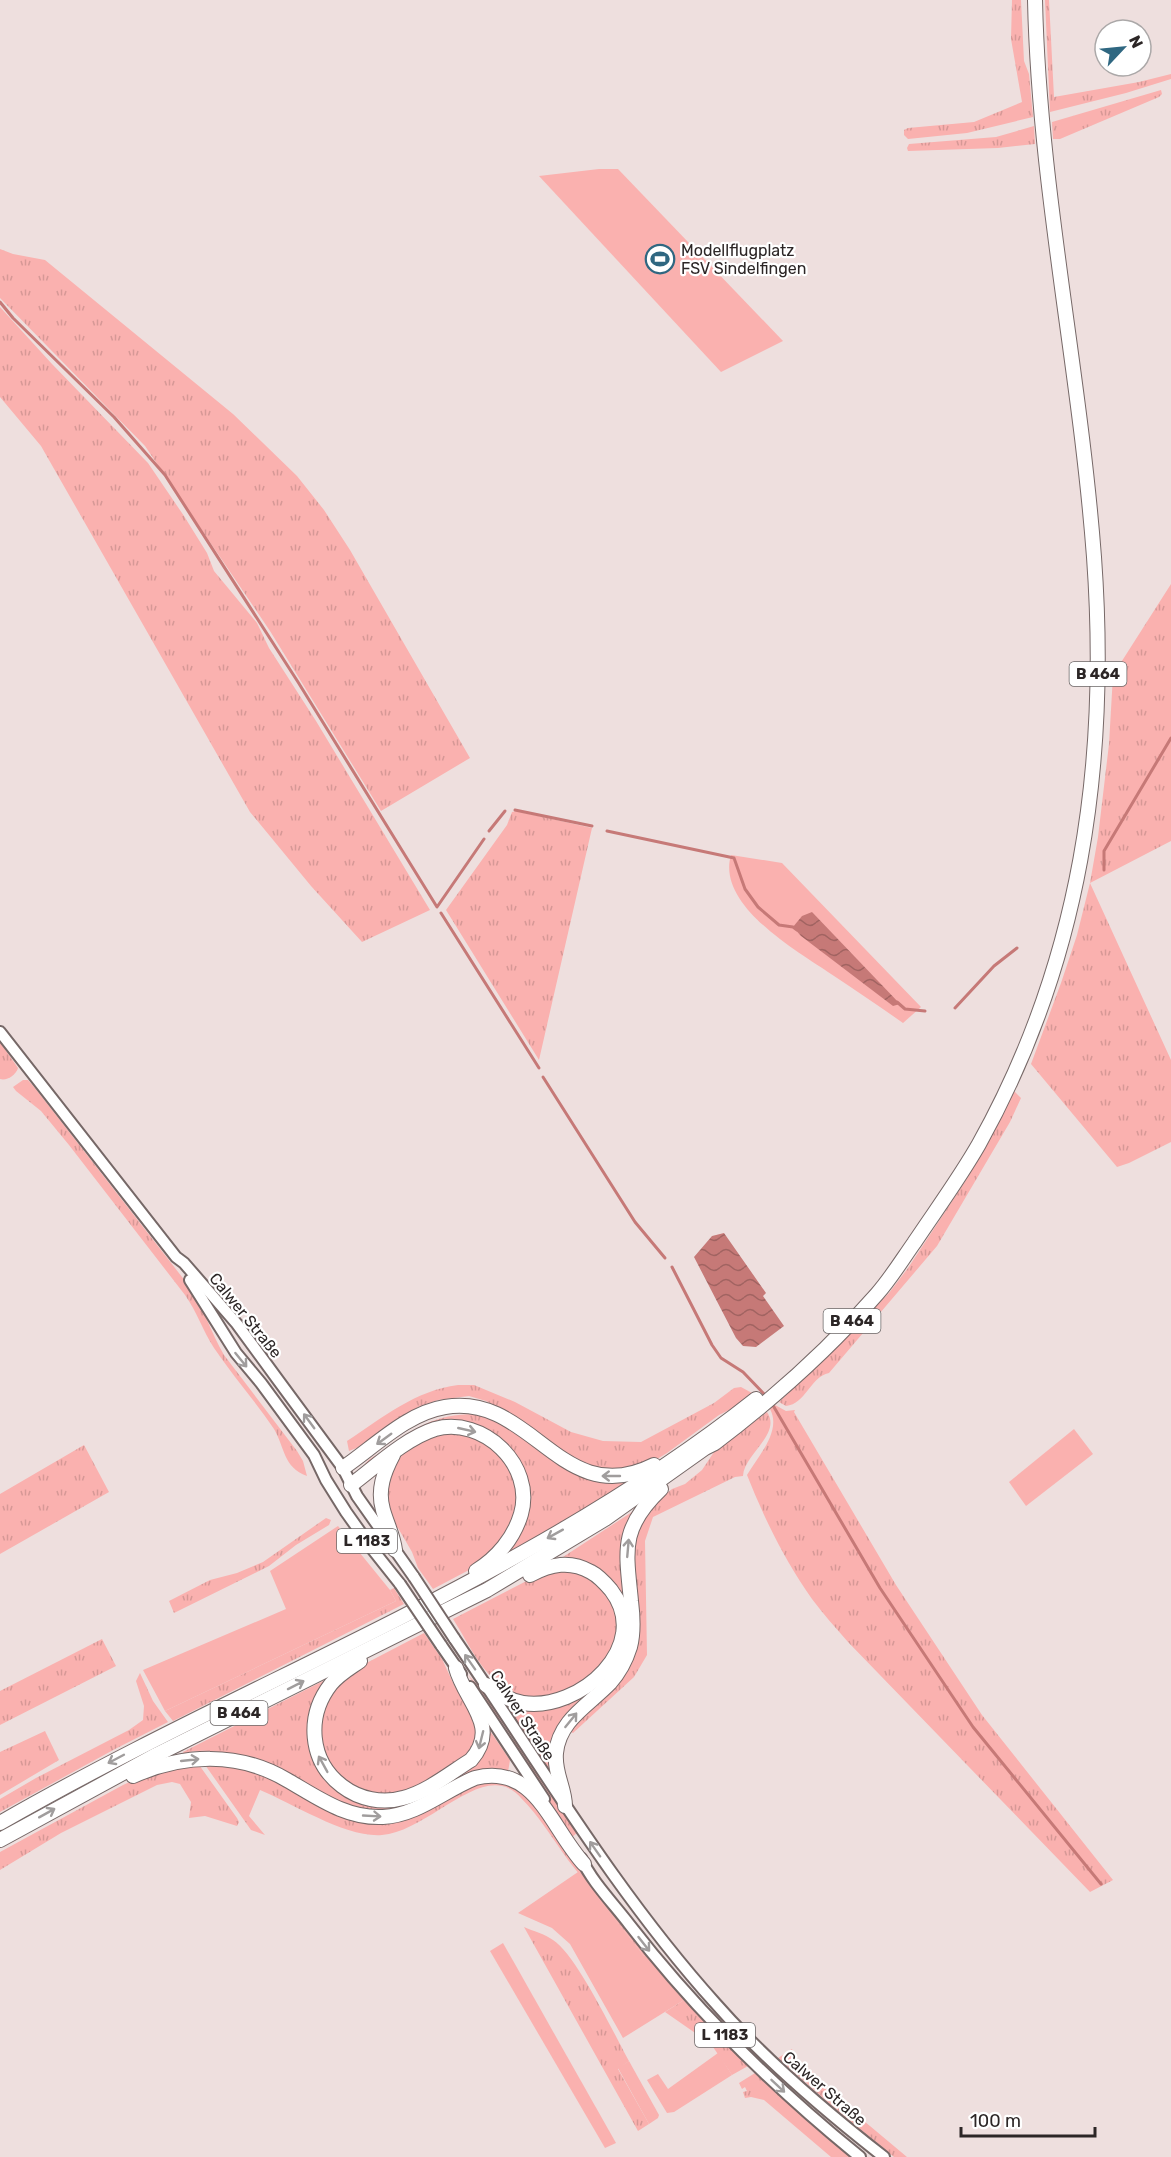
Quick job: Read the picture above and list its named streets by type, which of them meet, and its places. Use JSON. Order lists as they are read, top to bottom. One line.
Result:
{"streets":{"highway":["B 464"],"main road":["Calwer Straße","L 1183"]},"places":{"sports":["Modellflugplatz FSV Sindelfingen"]},"scale_bar":"100 m","north":"top right"}
